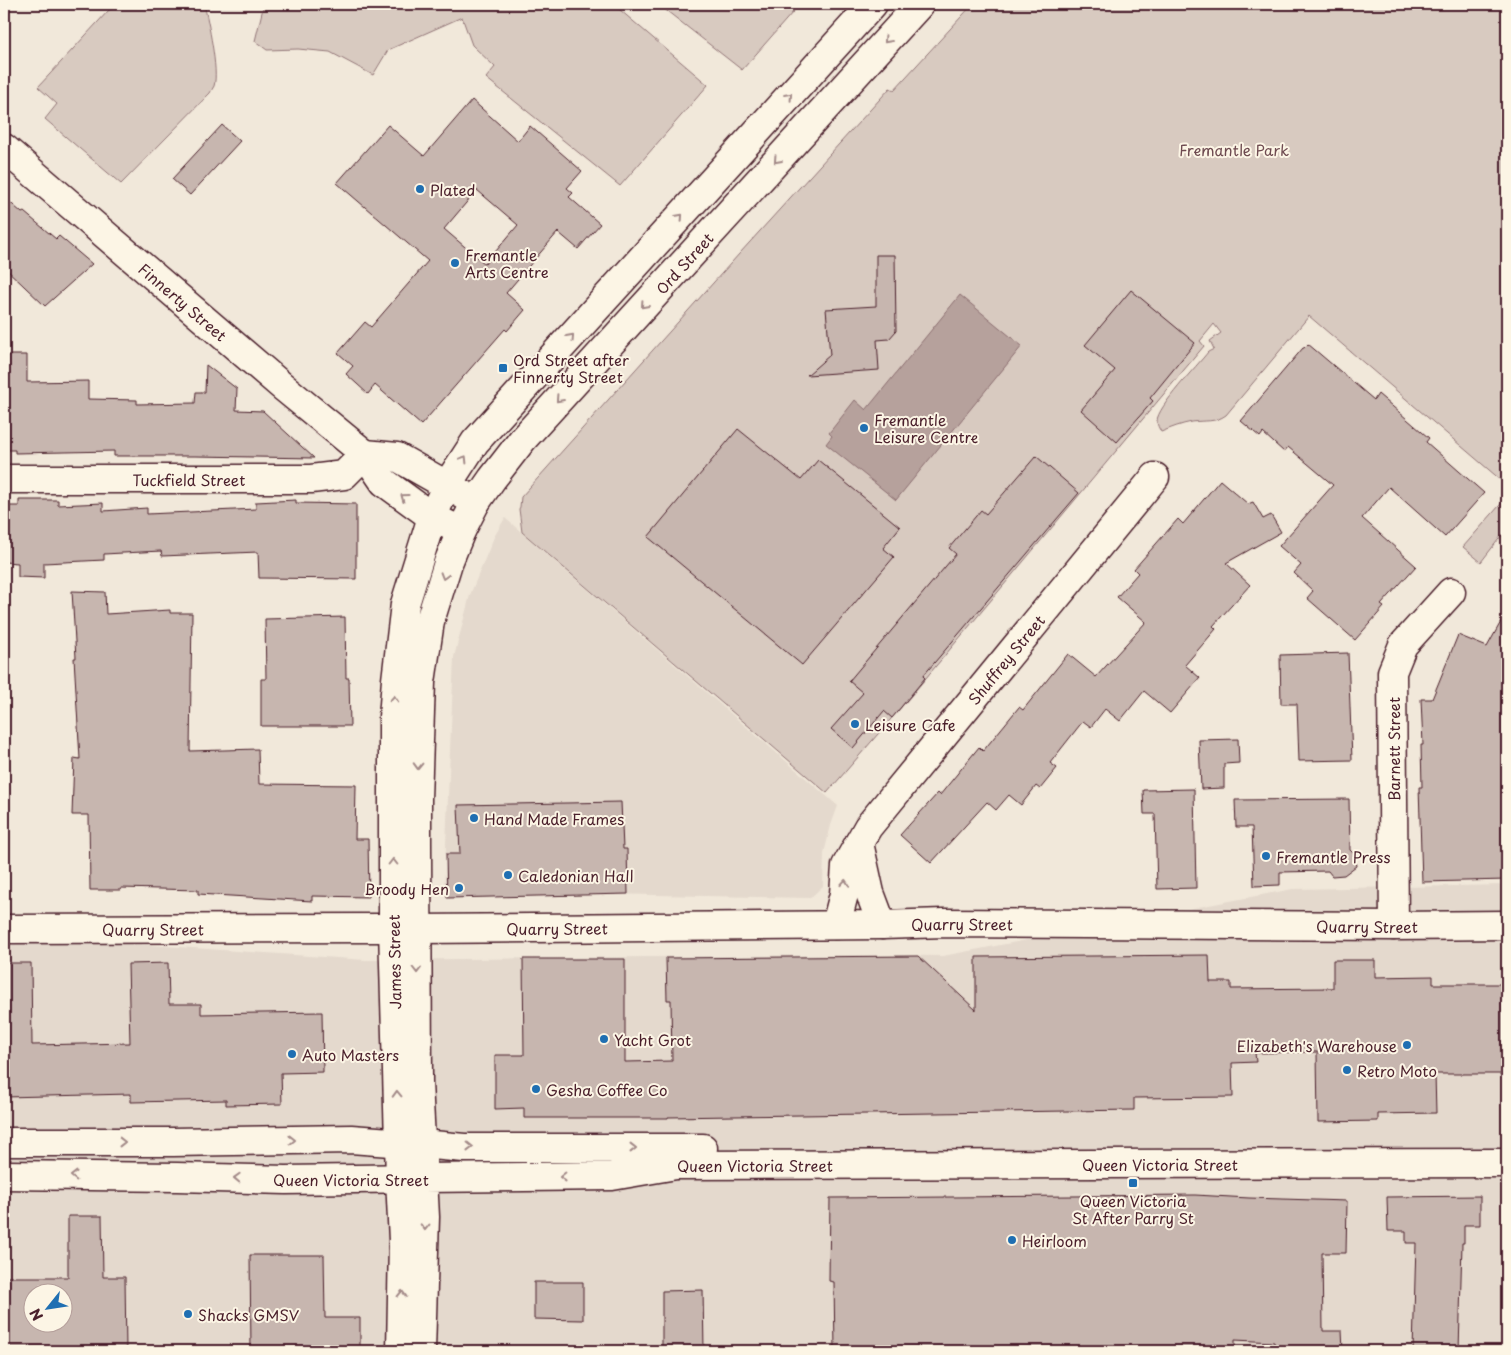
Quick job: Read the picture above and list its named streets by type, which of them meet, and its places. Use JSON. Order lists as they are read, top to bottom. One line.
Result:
{"streets":{"street":["Ord Street","Finnerty Street","Tuckfield Street","Shuffrey Street","Barnett Street","Quarry Street","James Street","Queen Victoria Street"]},"crossings":[["Ord Street","Finnerty Street"],["Ord Street","James Street"],["Finnerty Street","Tuckfield Street"],["Finnerty Street","James Street"],["Shuffrey Street","Quarry Street"],["Barnett Street","Quarry Street"],["Quarry Street","James Street"],["James Street","Queen Victoria Street"]],"parks":["Fremantle Park"],"places":{"other":["Plated","Fremantle Arts Centre","Fremantle Leisure Centre","Leisure Cafe","Hand Made Frames","Fremantle Press","Caledonian Hall","Broody Hen","Yacht Grot","Elizabeth's Warehouse","Auto Masters","Retro Moto","Gesha Coffee Co","Heirloom","Shacks GMSV"],"transit":["Ord Street after Finnerty Street","Queen Victoria St After Parry St"]},"north":"bottom left"}
